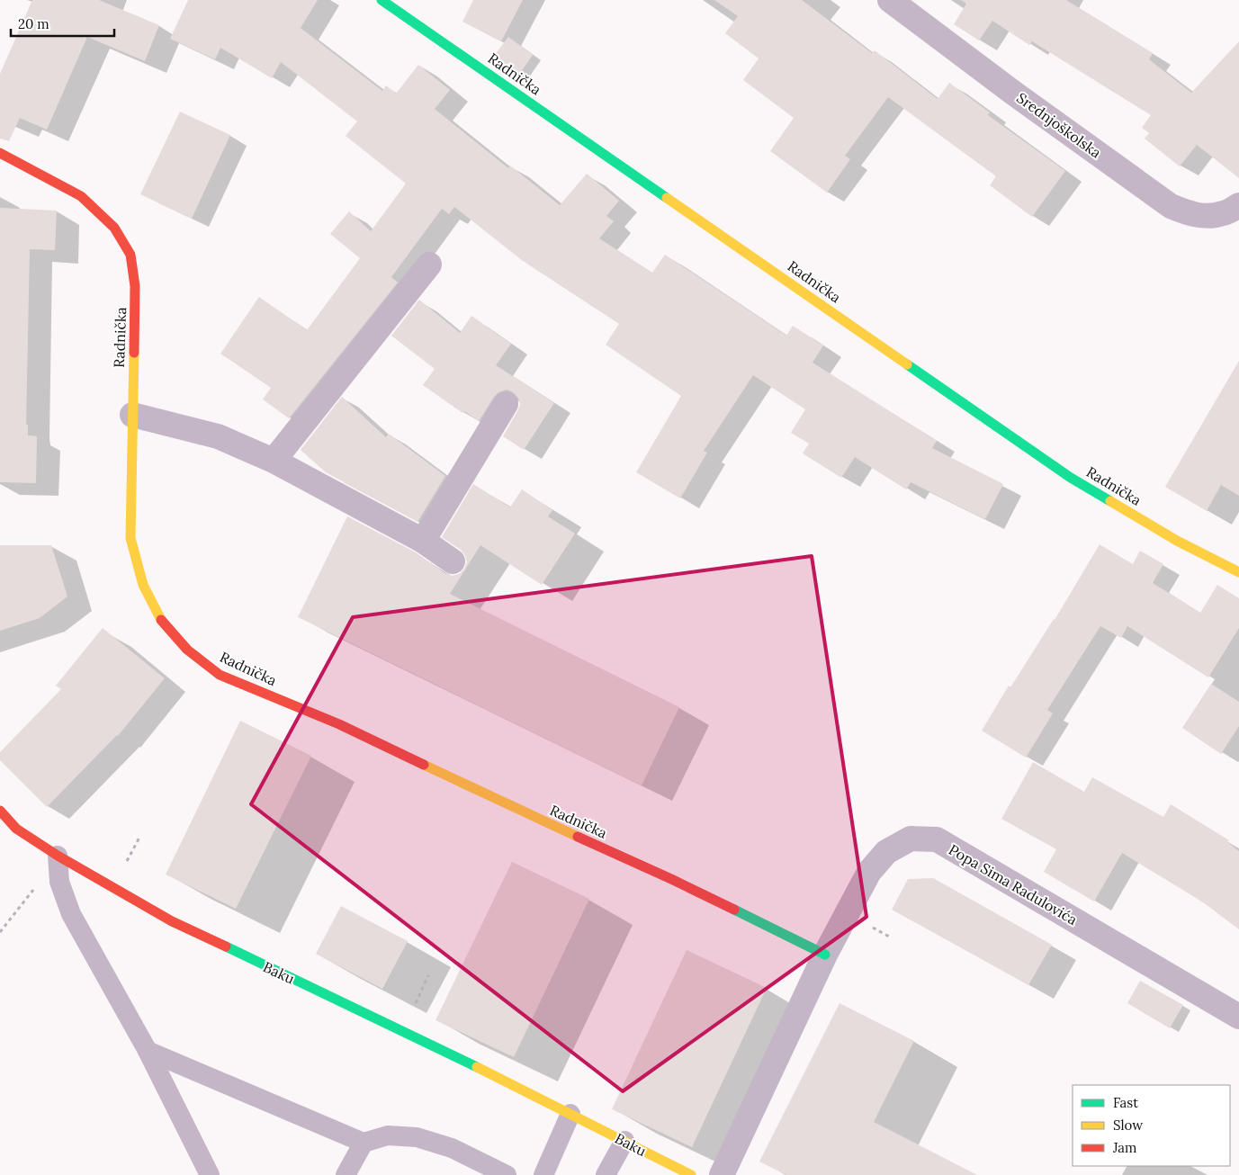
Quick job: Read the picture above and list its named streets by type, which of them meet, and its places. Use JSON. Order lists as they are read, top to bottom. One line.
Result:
{"streets":{"street":["Radnička","Srednjoškolska","Popa Sima Radulovića","Baku"]},"crossings":[["Radnička","Popa Sima Radulovića"]],"legend":["Fast","Slow","Jam"],"scale_bar":"20 m"}
